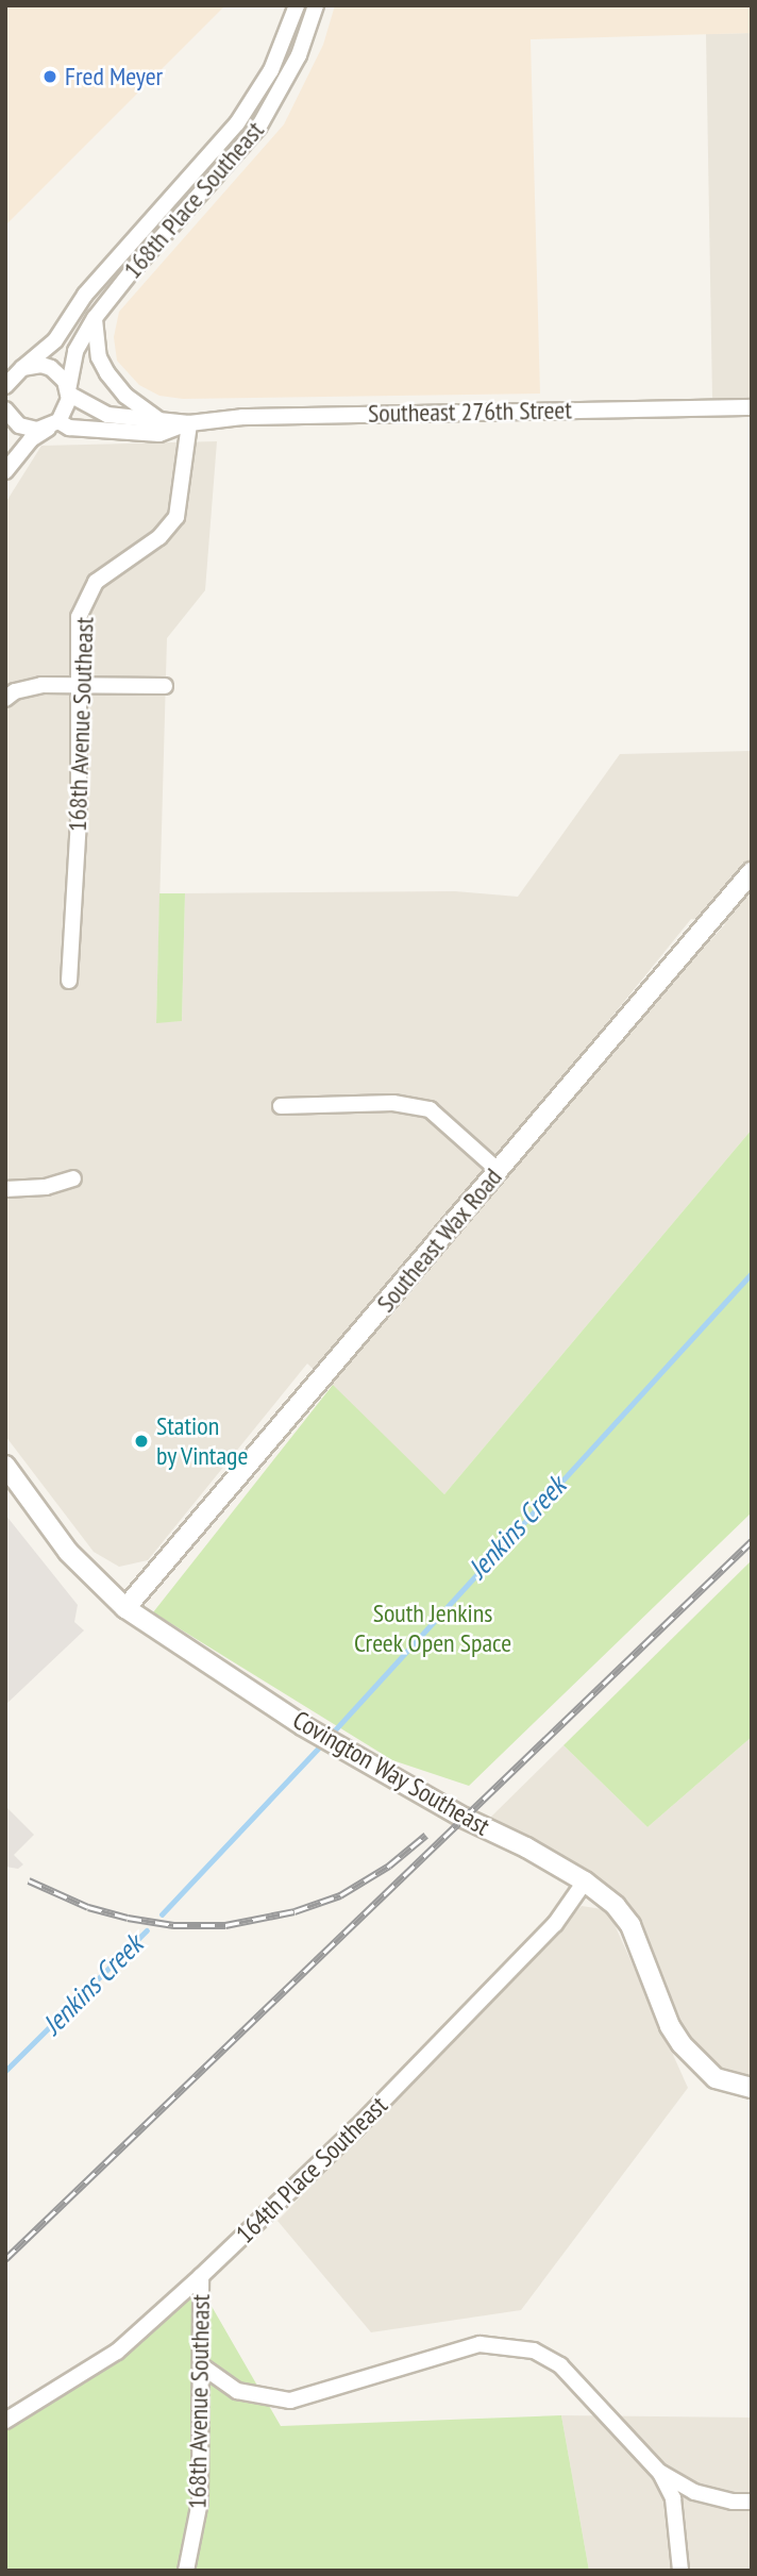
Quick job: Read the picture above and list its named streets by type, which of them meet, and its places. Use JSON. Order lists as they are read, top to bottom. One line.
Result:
{"streets":{"street":["168th Place Southeast","Southeast 276th Street","168th Avenue Southeast","Southeast Wax Road","Covington Way Southeast","164th Place Southeast"]},"crossings":[["168th Place Southeast","Southeast 276th Street"],["Southeast 276th Street","168th Avenue Southeast"],["168th Avenue Southeast","164th Place Southeast"],["Southeast Wax Road","Covington Way Southeast"],["Covington Way Southeast","164th Place Southeast"]],"water":["Jenkins Creek"],"parks":["South Jenkins Creek Open Space"],"places":["Fred Meyer","Station by Vintage"]}
